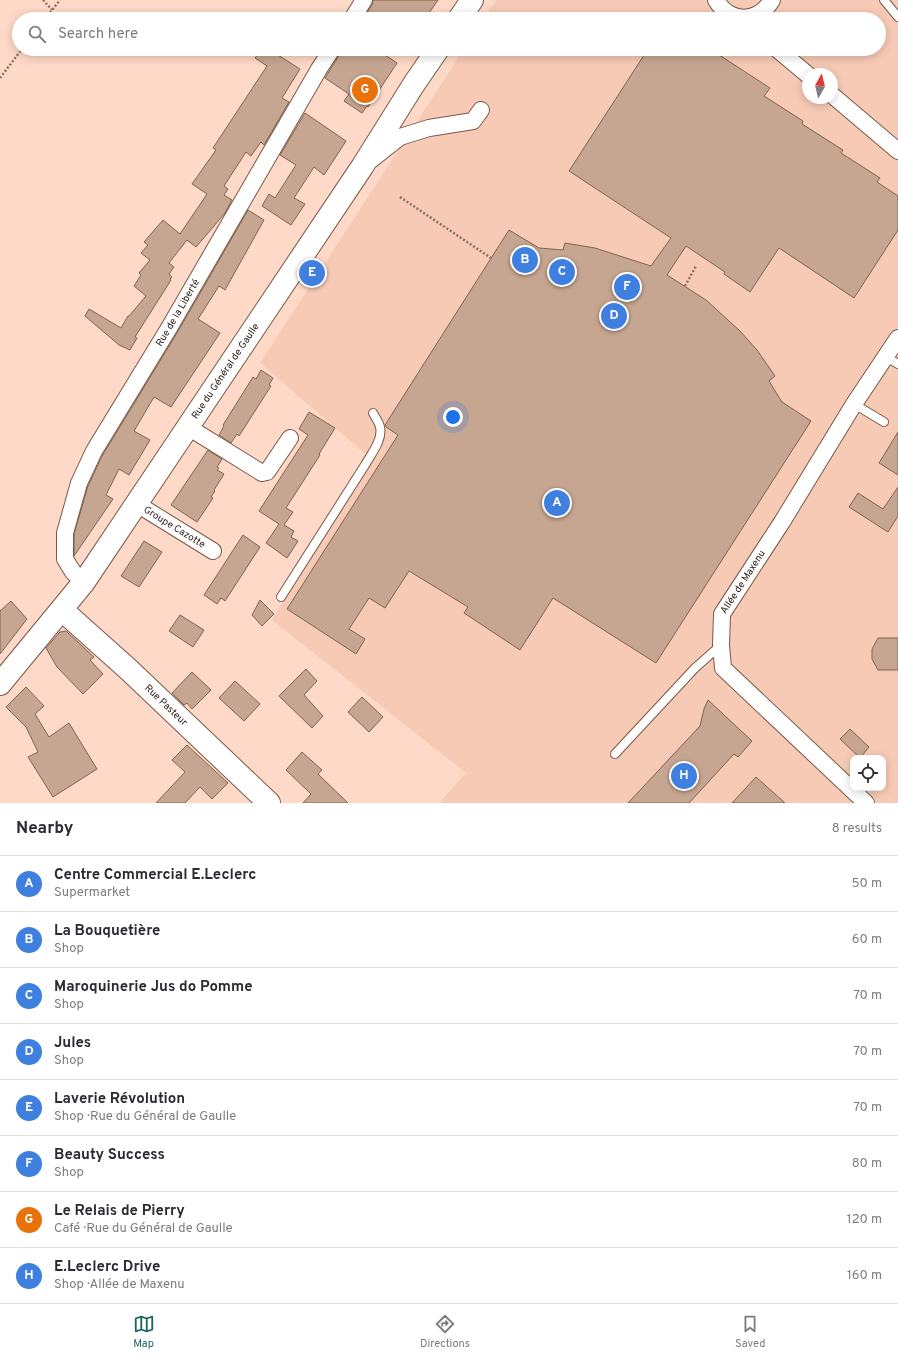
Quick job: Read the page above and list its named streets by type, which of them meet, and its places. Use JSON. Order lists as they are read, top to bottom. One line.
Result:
{"streets":{"street":["Rue de la Liberté","Rue du Général de Gaulle","Groupe Cazotte","Allée de Maxenu","Rue Pasteur"]},"crossings":[["Rue de la Liberté","Rue du Général de Gaulle"],["Rue du Général de Gaulle","Groupe Cazotte"],["Rue du Général de Gaulle","Rue Pasteur"]],"north":"top","page":{"search":"Search here","pins":["G","B","C","E","F","D","A","H"],"heading":["Nearby","8 results"],"list":[{"mark":"A","name":"Centre Commercial E.Leclerc","note":"Supermarket","value":"50 m"},{"mark":"B","name":"La Bouquetière","note":"Shop","value":"60 m"},{"mark":"C","name":"Maroquinerie Jus do Pomme","note":"Shop","value":"70 m"},{"mark":"D","name":"Jules","note":"Shop","value":"70 m"},{"mark":"E","name":"Laverie Révolution","note":"Shop · Rue du Général de Gaulle","value":"70 m"},{"mark":"F","name":"Beauty Success","note":"Shop","value":"80 m"},{"mark":"G","name":"Le Relais de Pierry","note":"Café · Rue du Général de Gaulle","value":"120 m"},{"mark":"H","name":"E.Leclerc Drive","note":"Shop · Allée de Maxenu","value":"160 m"}],"nav":["Map","Directions","Saved"]}}
